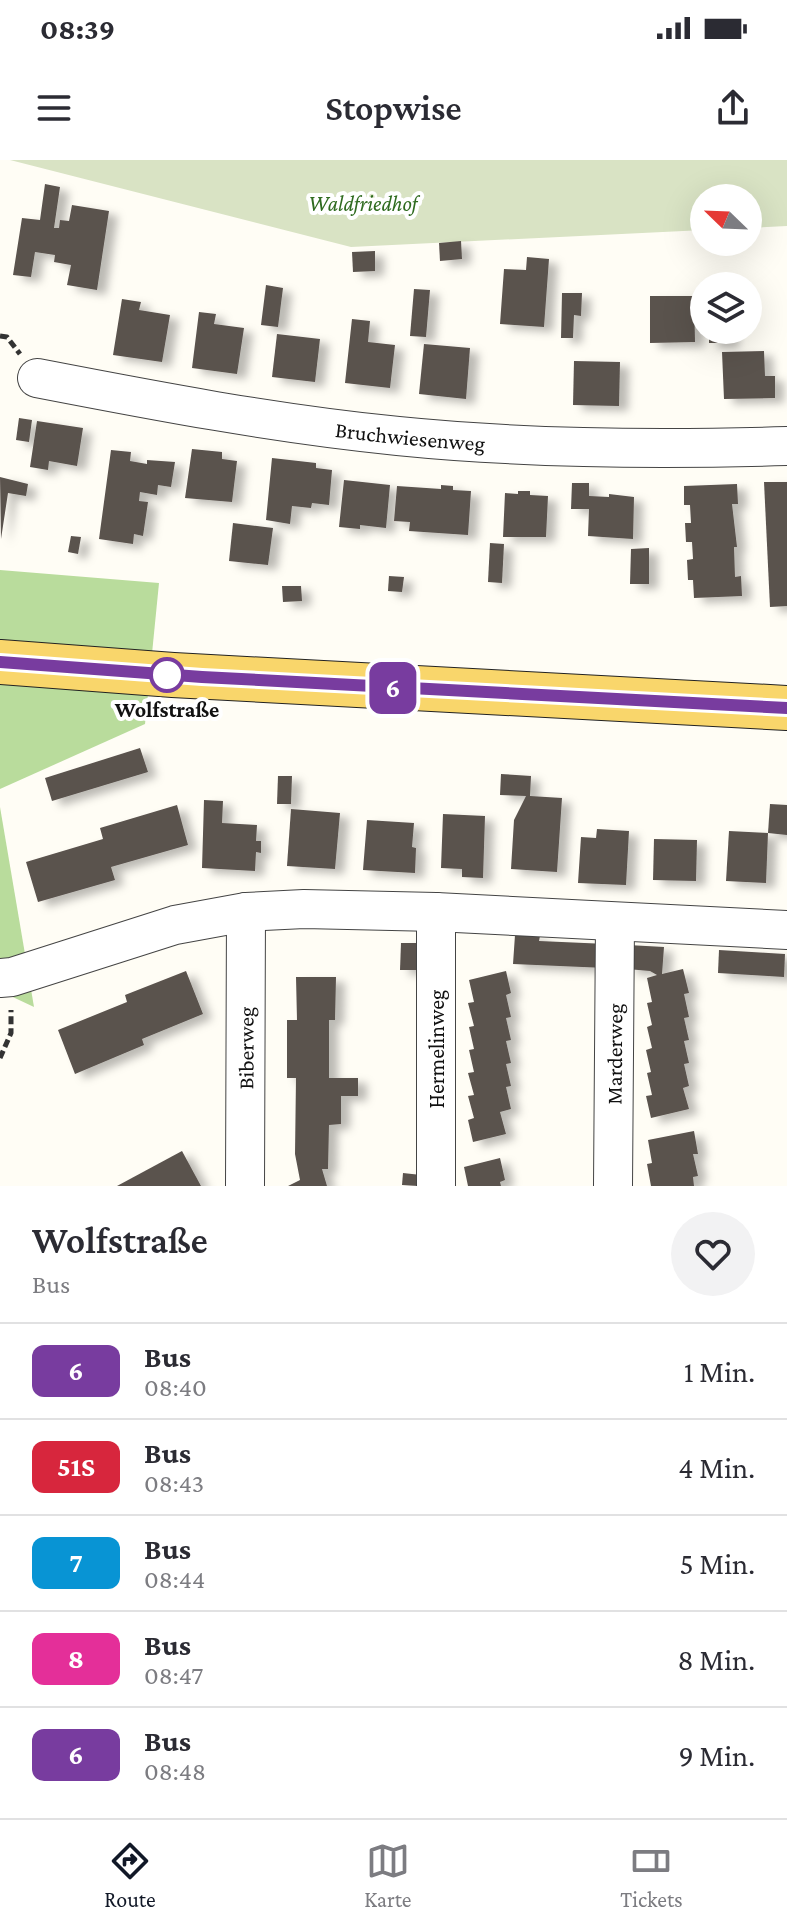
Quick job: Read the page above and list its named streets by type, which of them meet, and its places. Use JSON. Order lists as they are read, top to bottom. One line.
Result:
{"streets":{"street":["Bruchwiesenweg","Biberweg","Hermelinweg","Marderweg"]},"parks":["Waldfriedhof"],"places":["Wolfstraße"],"lines":["bus line 6"],"north":"top left","page":{"status":"08:39","header":"Stopwise","on_map":"6","heading":["Wolfstraße","Bus"],"list":[{"mark":"6","name":"Bus","note":"08:40","value":"1 Min."},{"mark":"51S","name":"Bus","note":"08:43","value":"4 Min."},{"mark":"7","name":"Bus","note":"08:44","value":"5 Min."},{"mark":"8","name":"Bus","note":"08:47","value":"8 Min."},{"mark":"6","name":"Bus","note":"08:48","value":"9 Min."}],"tabs":["Route","Karte","Tickets"]}}
